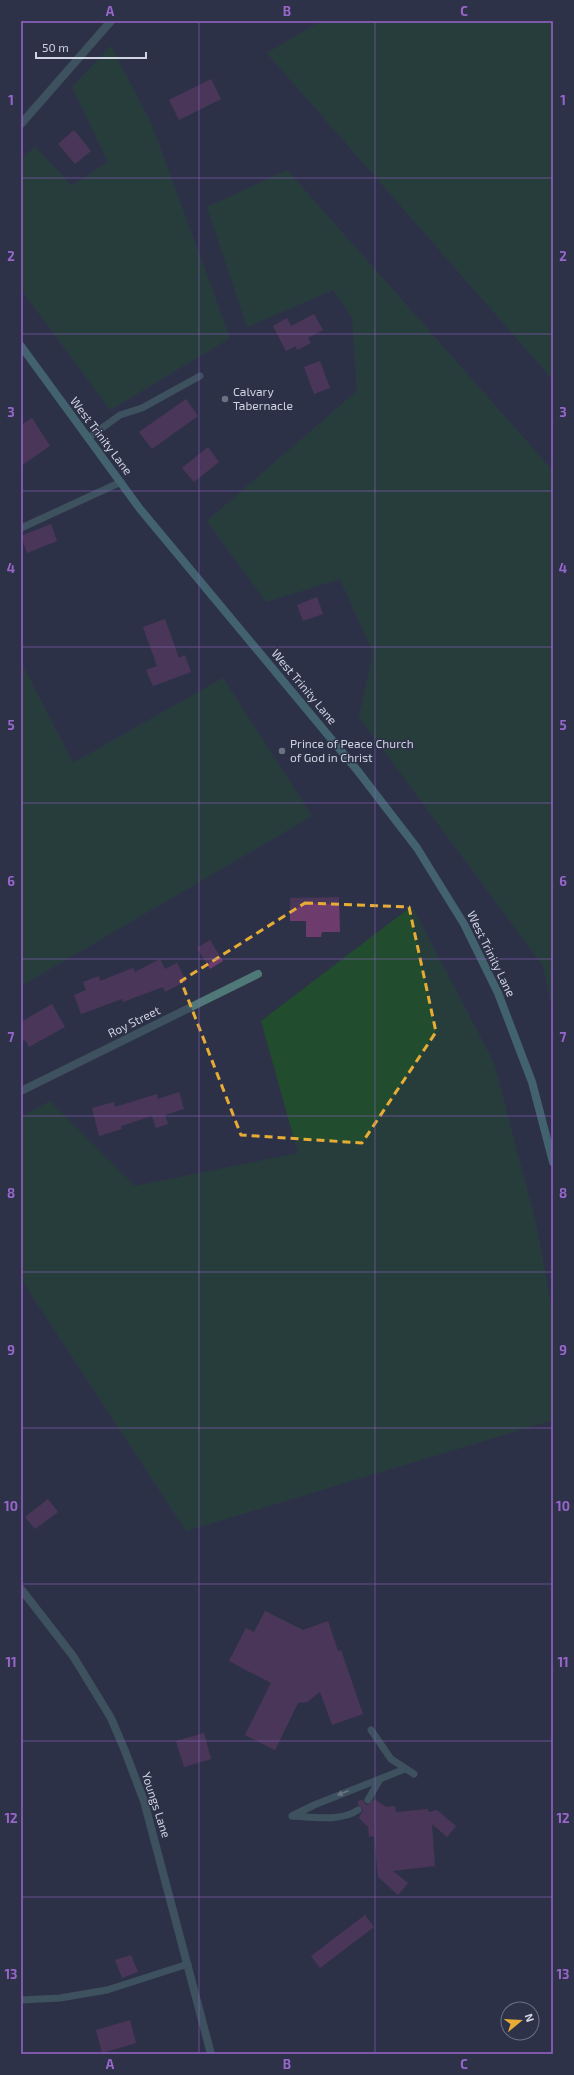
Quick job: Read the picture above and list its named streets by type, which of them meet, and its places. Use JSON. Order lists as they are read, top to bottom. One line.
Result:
{"streets":{"main road":["West Trinity Lane"],"street":["Roy Street","Youngs Lane"]},"places":["Calvary Tabernacle","Prince of Peace Church of God in Christ"],"scale_bar":"50 m","north":"right","grid":{"columns":["A","B","C"],"rows":["1","2","3","4","5","6","7","8","9","10","11","12","13"]}}
